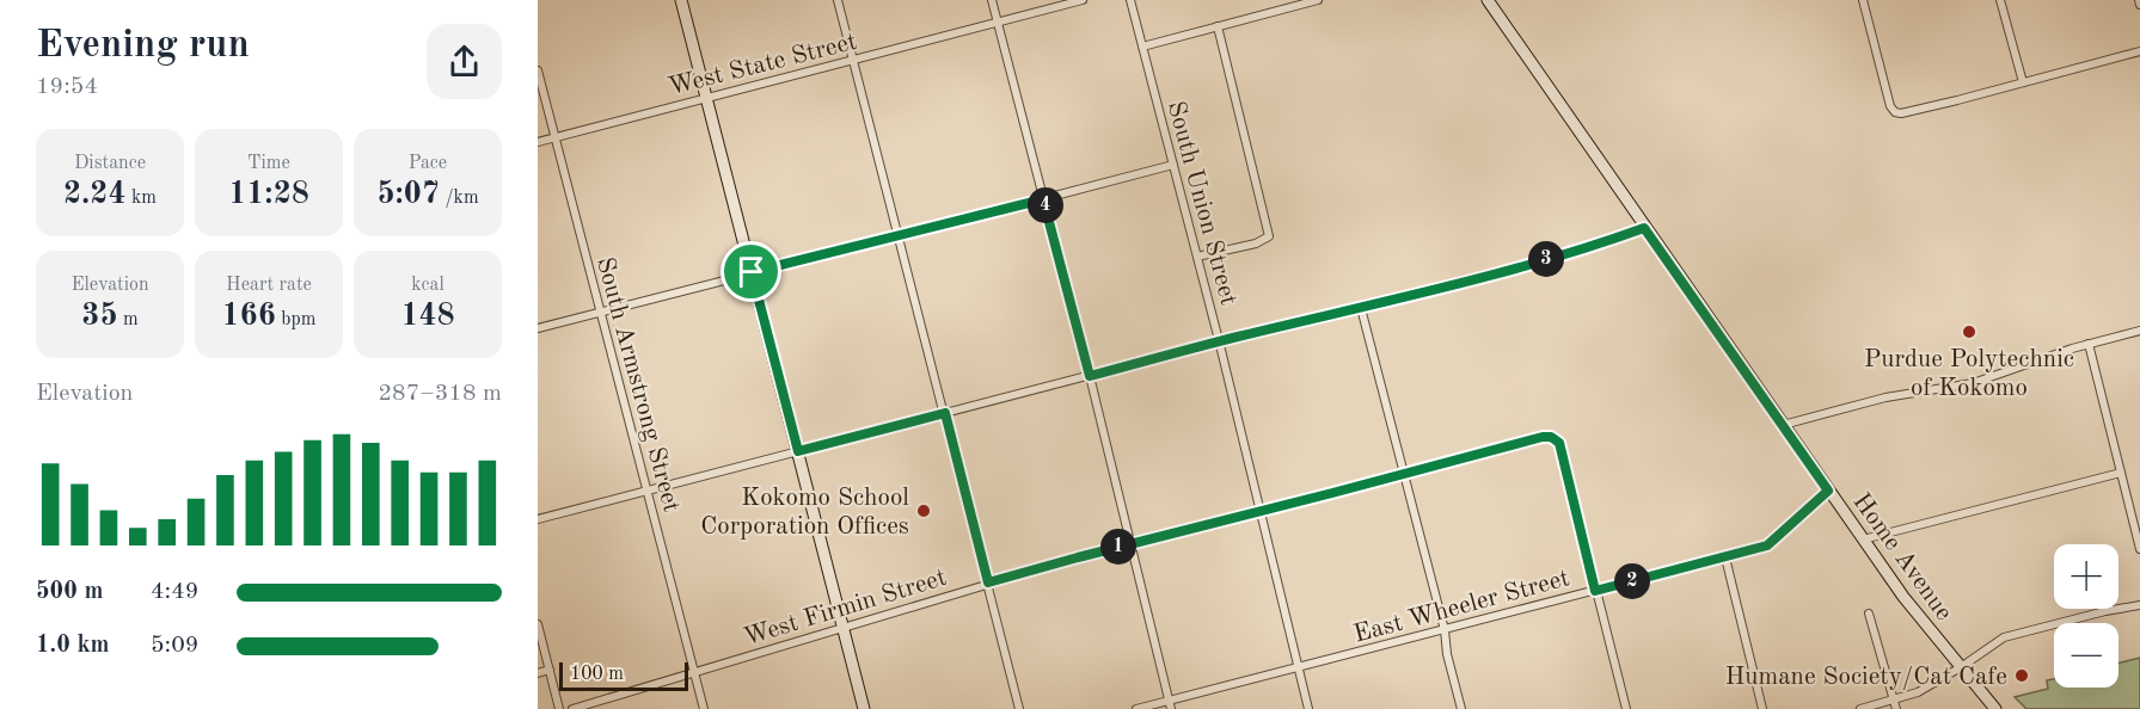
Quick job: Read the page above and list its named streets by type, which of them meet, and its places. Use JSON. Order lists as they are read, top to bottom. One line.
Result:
{"streets":{"main road":["Home Avenue"],"street":["West State Street","South Union Street","South Armstrong Street","East Wheeler Street","West Firmin Street"]},"crossings":[["West State Street","South Armstrong Street"],["South Union Street","East Wheeler Street"],["South Union Street","West Firmin Street"],["South Armstrong Street","West Firmin Street"],["Home Avenue","East Wheeler Street"],["East Wheeler Street","West Firmin Street"]],"places":["Purdue Polytechnic of Kokomo","Kokomo School Corporation Offices","Humane Society/Cat Cafe"],"scale_bar":"100 m","page":{"heading":["Evening run","19:54"],"stats":[["Distance","2.24 km"],["Time","11:28"],["Pace","5:07 /km"],["Elevation","35 m"],["Heart rate","166 bpm"],["kcal","148"]],"pins":["4","3","1","2"],"chart":["Elevation","287–318 m"],"map_buttons":["+","−"],"list":[{"name":"500 m","note":"4:49"},{"name":"1.0 km","note":"5:09"}],"scale":"100 m"}}
